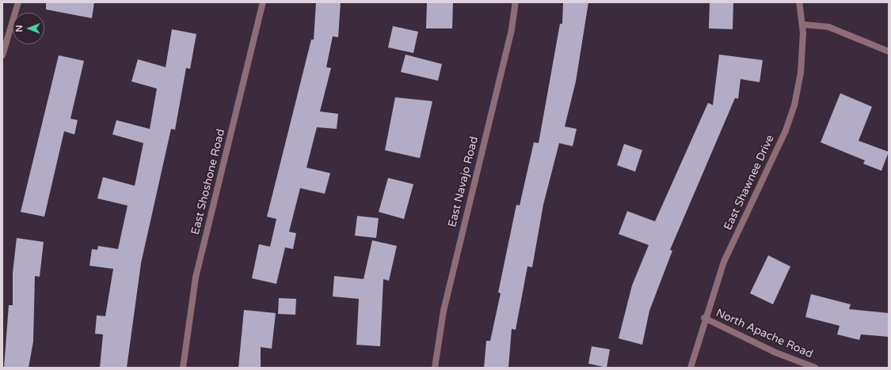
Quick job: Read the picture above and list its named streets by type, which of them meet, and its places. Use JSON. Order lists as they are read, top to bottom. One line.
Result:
{"streets":{"street":["East Shoshone Road","East Navajo Road","East Shawnee Drive","North Apache Road"]},"crossings":[["East Shawnee Drive","North Apache Road"]],"north":"left"}
